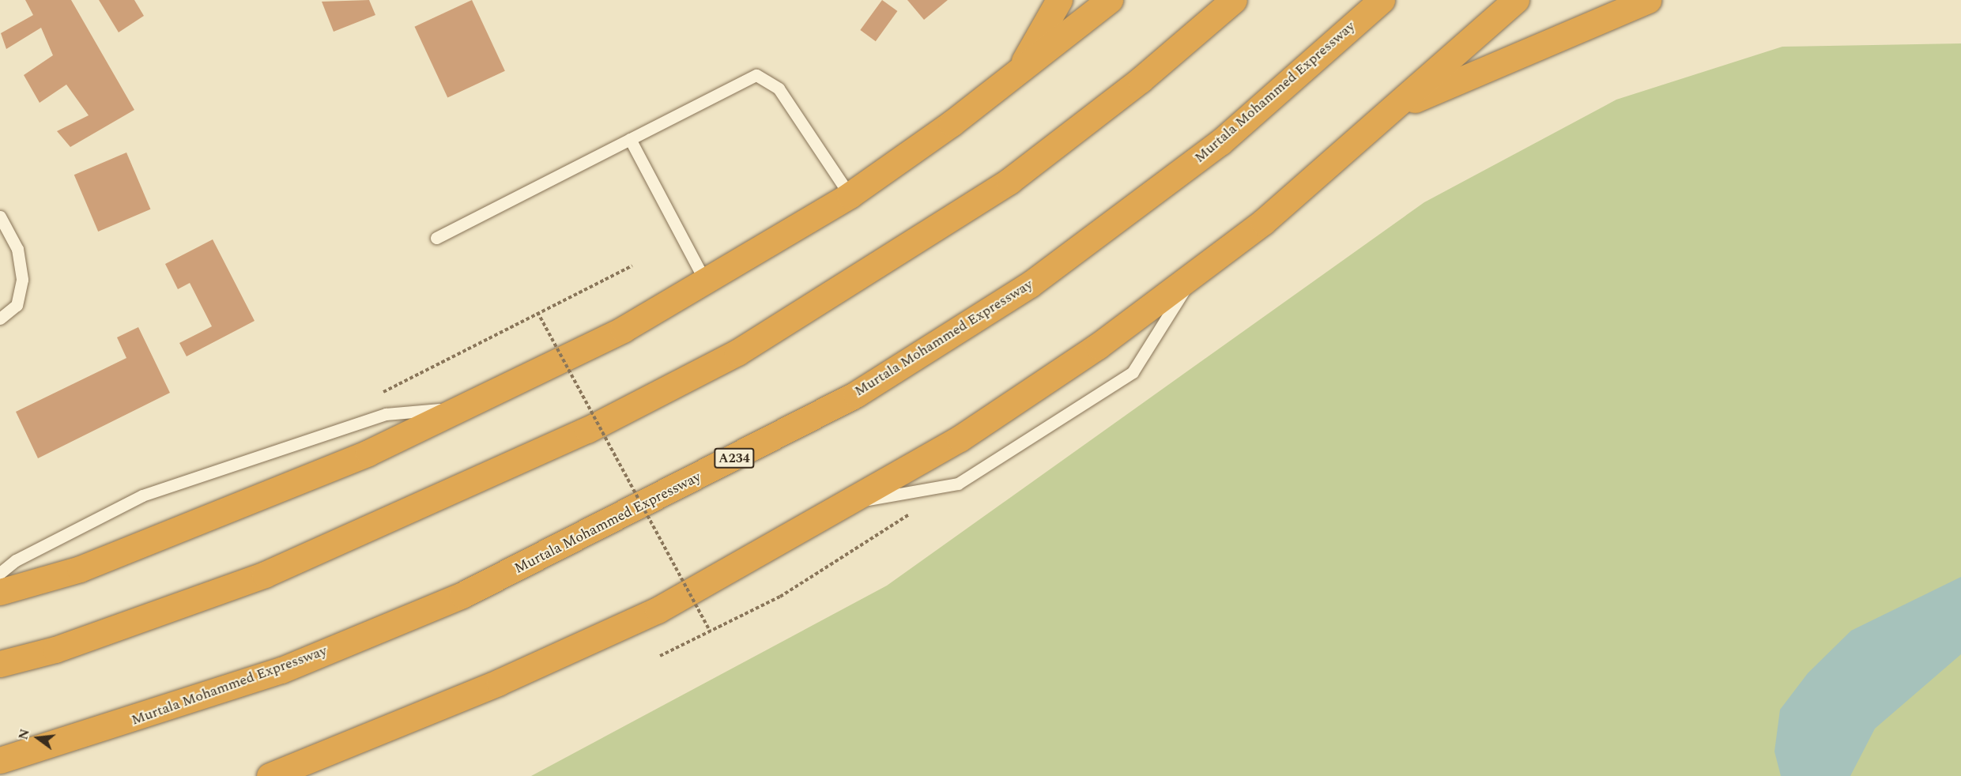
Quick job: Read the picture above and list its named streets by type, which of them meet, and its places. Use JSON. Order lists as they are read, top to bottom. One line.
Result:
{"streets":{"highway":["Murtala Mohammed Expressway","A234"]},"north":"left"}
